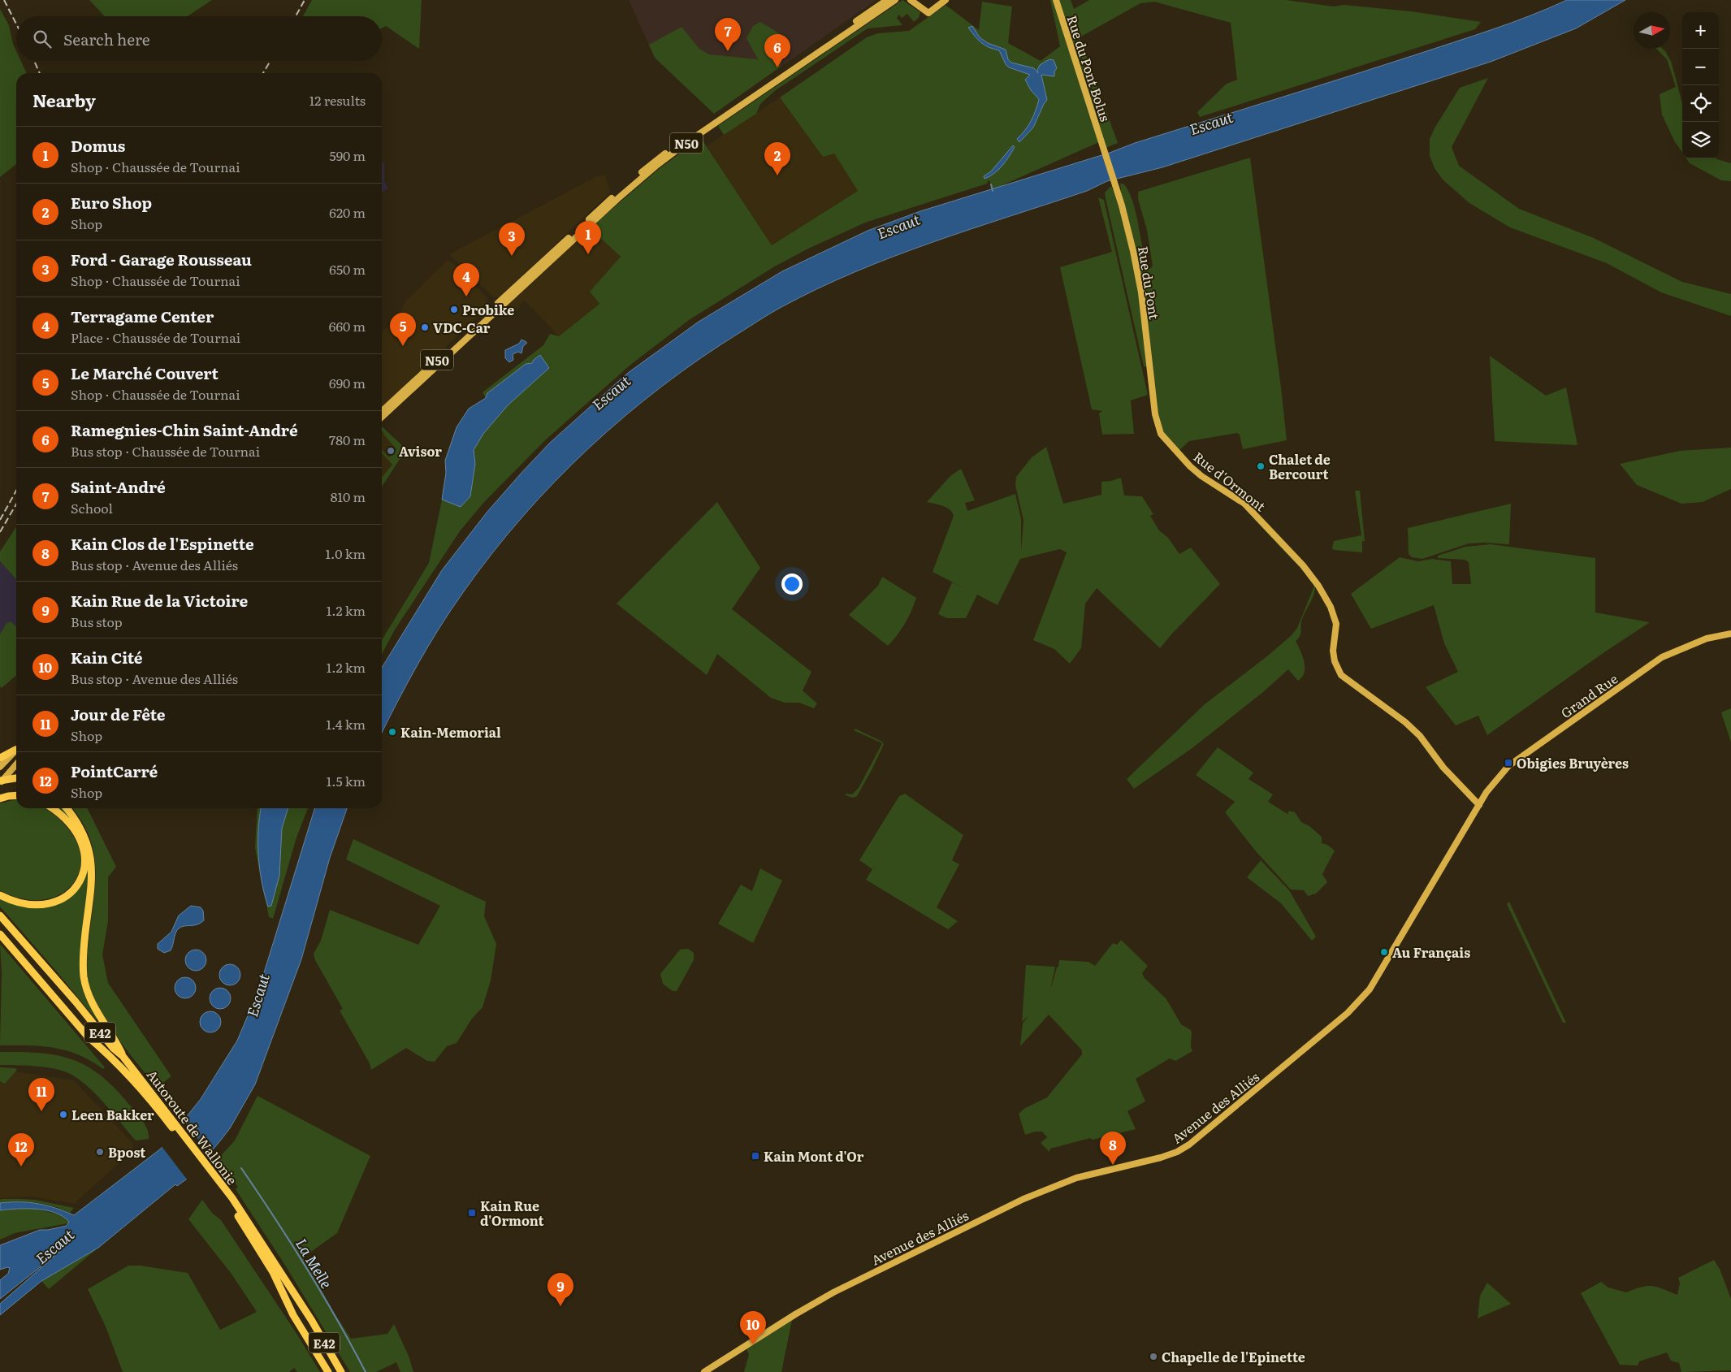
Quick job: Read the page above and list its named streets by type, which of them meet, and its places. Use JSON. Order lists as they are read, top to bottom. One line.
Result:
{"streets":{"highway":["E42","Autoroute de Wallonie"],"main road":["Rue du Pont Bolus","N50","Rue du Pont","Rue d'Ormont","Grand Rue","Avenue des Alliés"]},"crossings":[["Rue du Pont Bolus","Rue du Pont"],["Rue du Pont","Rue d'Ormont"],["Rue d'Ormont","Grand Rue"],["Grand Rue","Avenue des Alliés"]],"water":["Escaut","La Melle"],"places":{"other":["Probike","VDC-Car","Avisor","Chalet de Bercourt","Kain-Memorial","Au Français","Leen Bakker","Bpost","Chapelle de l'Epinette"],"transit":["Obigies Bruyères","Kain Mont d'Or","Kain Rue d'Ormont"]},"north":"right","page":{"map_buttons":["+","−"],"search":"Search here","pins":["7","6","2","1","3","4","5","11","8","12","9","10"],"heading":["Nearby","12 results"],"list":[{"mark":"1","name":"Domus","note":"Shop · Chaussée de Tournai","value":"590 m"},{"mark":"2","name":"Euro Shop","note":"Shop","value":"620 m"},{"mark":"3","name":"Ford - Garage Rousseau","note":"Shop · Chaussée de Tournai","value":"650 m"},{"mark":"4","name":"Terragame Center","note":"Place · Chaussée de Tournai","value":"660 m"},{"mark":"5","name":"Le Marché Couvert","note":"Shop · Chaussée de Tournai","value":"690 m"},{"mark":"6","name":"Ramegnies-Chin Saint-André","note":"Bus stop · Chaussée de Tournai","value":"780 m"},{"mark":"7","name":"Saint-André","note":"School","value":"810 m"},{"mark":"8","name":"Kain Clos de l'Espinette","note":"Bus stop · Avenue des Alliés","value":"1.0 km"},{"mark":"9","name":"Kain Rue de la Victoire","note":"Bus stop","value":"1.2 km"},{"mark":"10","name":"Kain Cité","note":"Bus stop · Avenue des Alliés","value":"1.2 km"},{"mark":"11","name":"Jour de Fête","note":"Shop","value":"1.4 km"},{"mark":"12","name":"PointCarré","note":"Shop","value":"1.5 km"}]}}
